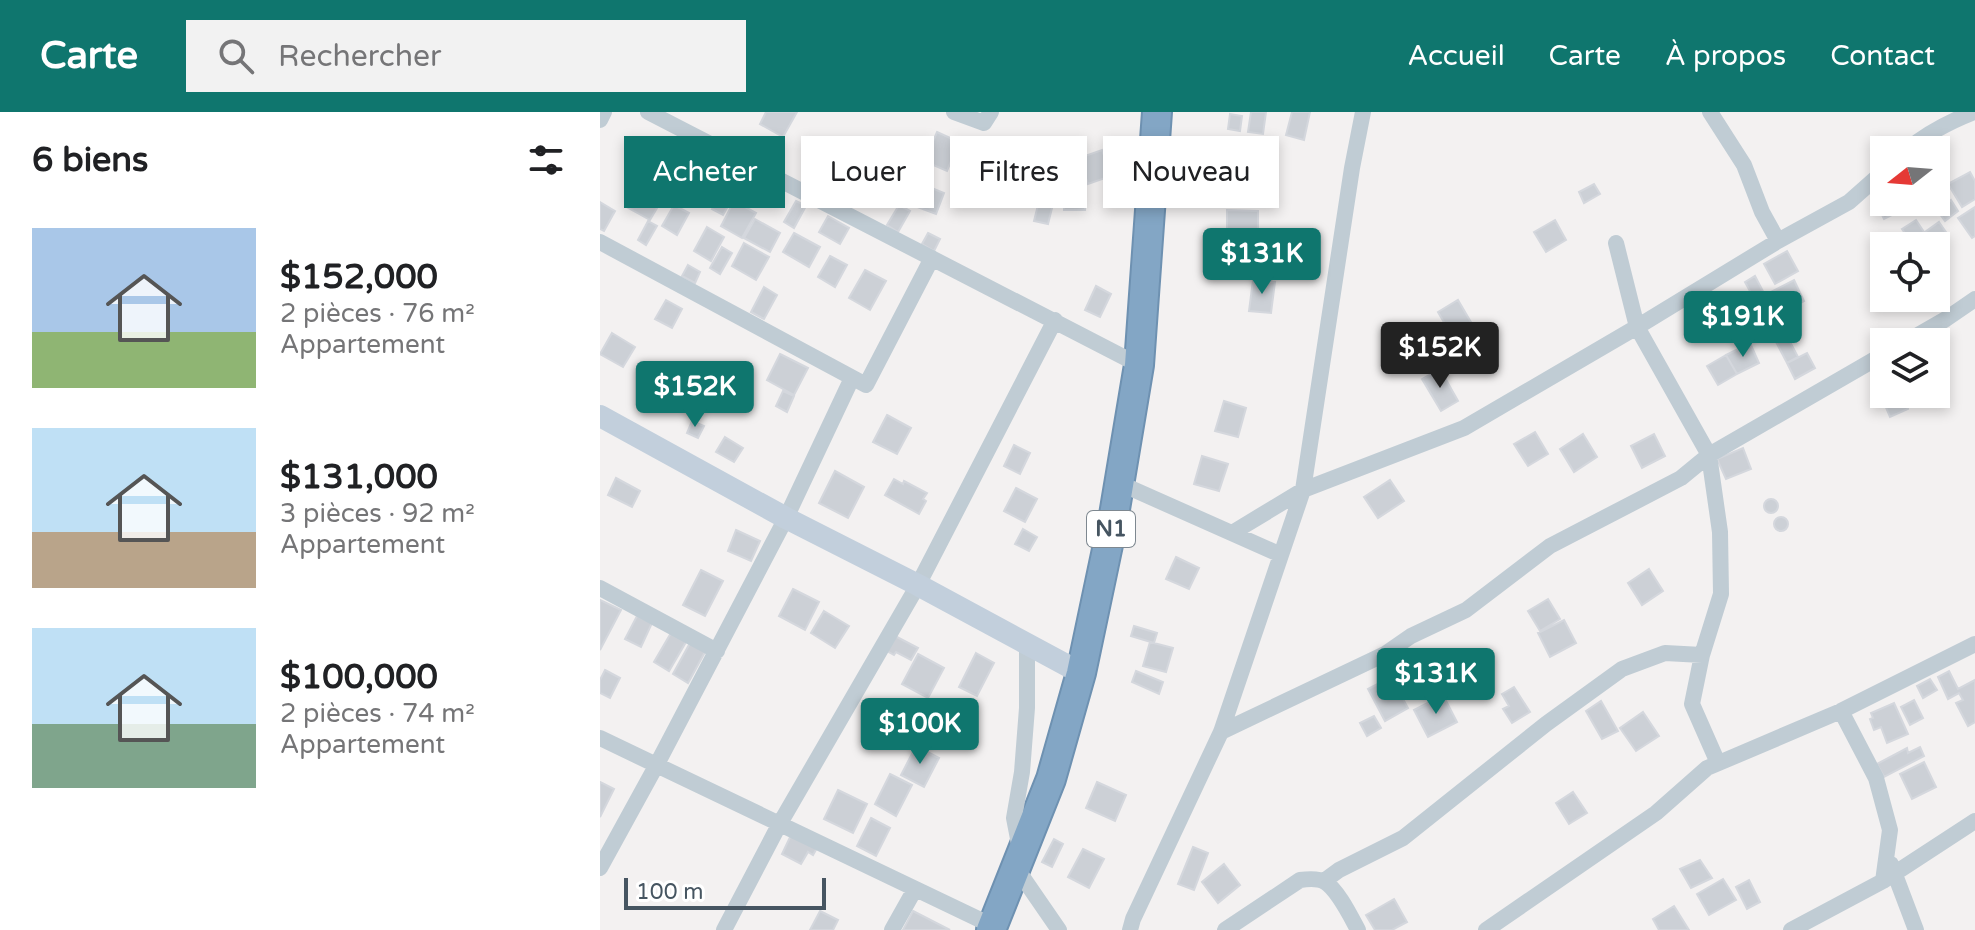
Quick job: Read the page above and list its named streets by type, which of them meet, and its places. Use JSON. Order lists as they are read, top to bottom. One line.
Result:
{"streets":{"highway":["N1"]},"scale_bar":"100 m","north":"left","page":{"header":"Carte","search":"Rechercher","nav":["Accueil","Carte","À propos","Contact"],"heading":"6 biens","chip":["Acheter","Louer","Filtres","Nouveau"],"list":[{"name":"$152,000","note":"2 pièces · 76 m² · Appartement"},{"name":"$131,000","note":"3 pièces · 92 m² · Appartement"},{"name":"$100,000","note":"2 pièces · 74 m² · Appartement"}],"price":["$131K","$191K","$152K","$152K","$131K","$100K"],"scale":"100 m"}}
